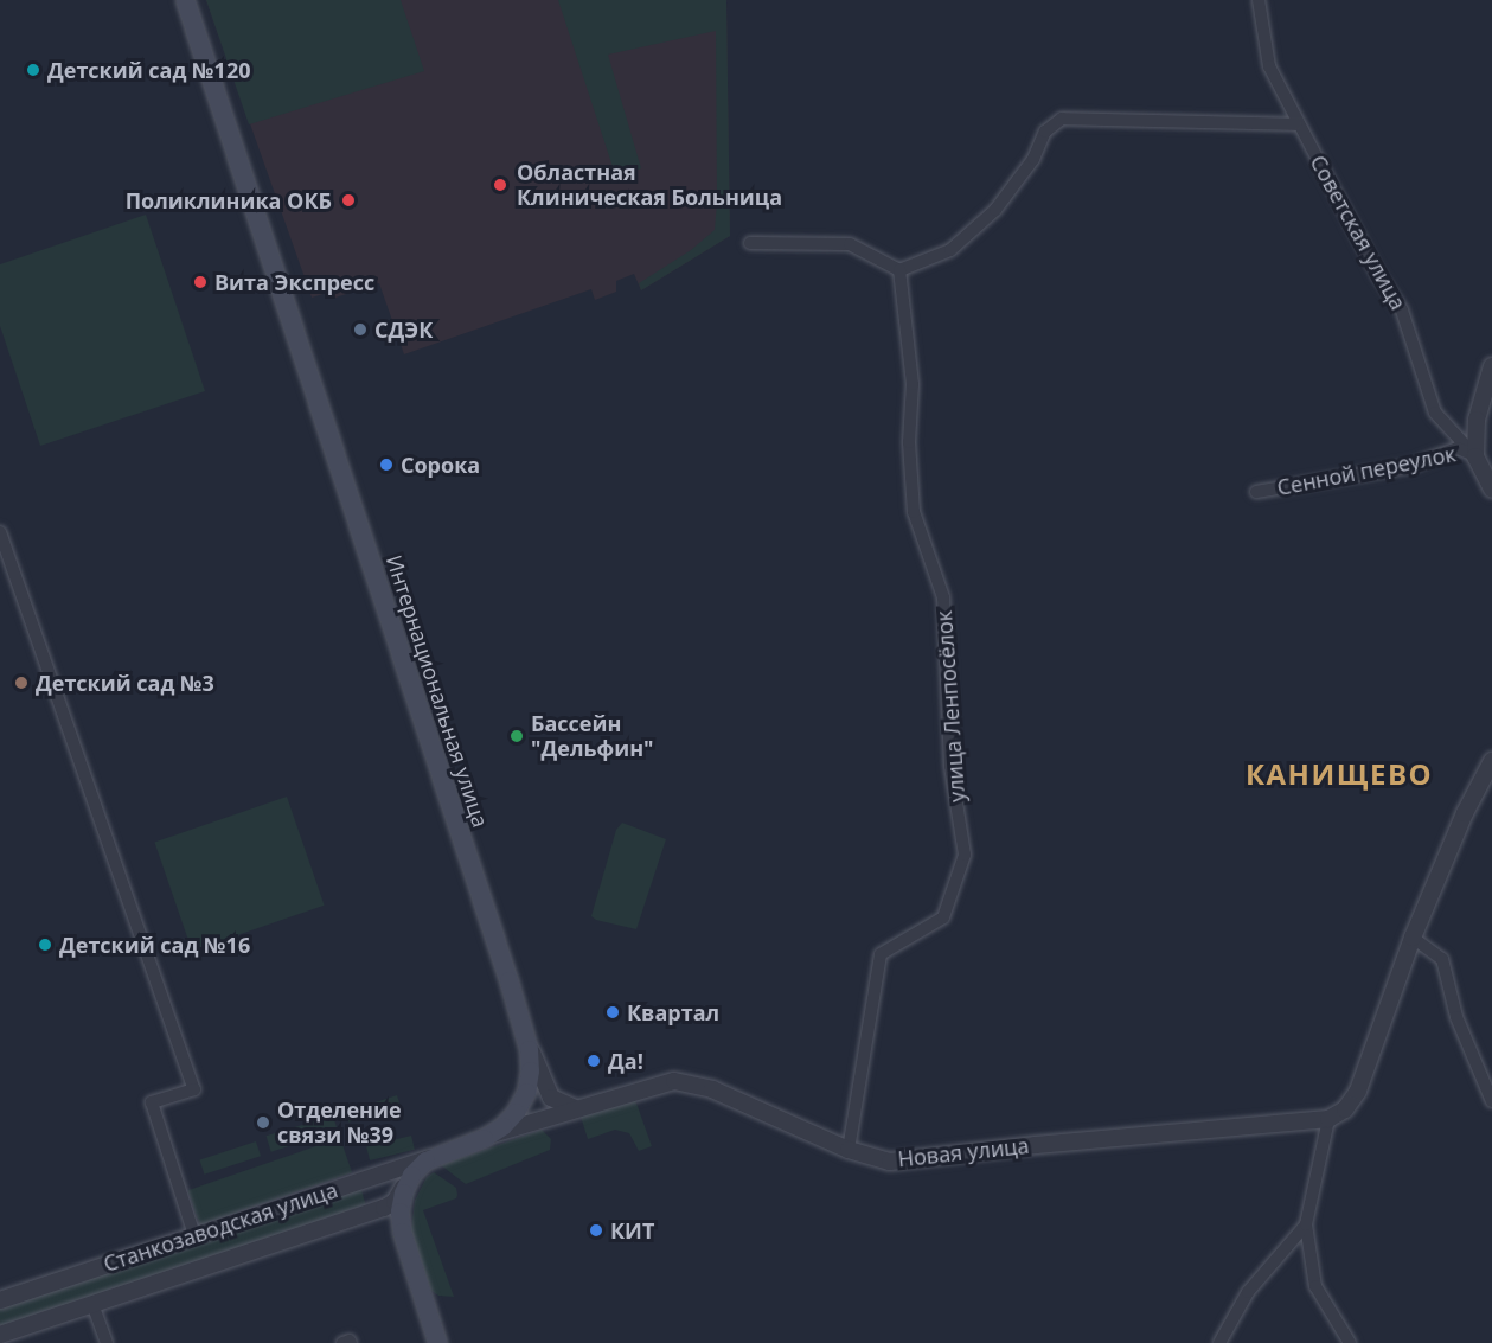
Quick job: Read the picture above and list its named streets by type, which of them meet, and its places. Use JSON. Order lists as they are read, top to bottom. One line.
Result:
{"streets":{"main road":["Интернациональная улица"],"street":["Советская улица","Сенной переулок","улица Ленпосёлок","Новая улица","Станкозаводская улица"]},"crossings":[["Советская улица","Сенной переулок"],["Интернациональная улица","Новая улица"],["Интернациональная улица","Станкозаводская улица"],["улица Ленпосёлок","Новая улица"]],"districts":["КАНИЩЕВО"],"places":["Детский сад №120","Областная Клиническая Больница","Поликлиника ОКБ","Вита Экспресс","СДЭК","Сорока","Детский сад №3","Бассейн \"Дельфин\"","Детский сад №16","Квартал","Да!","Отделение связи №39","КИТ"]}
